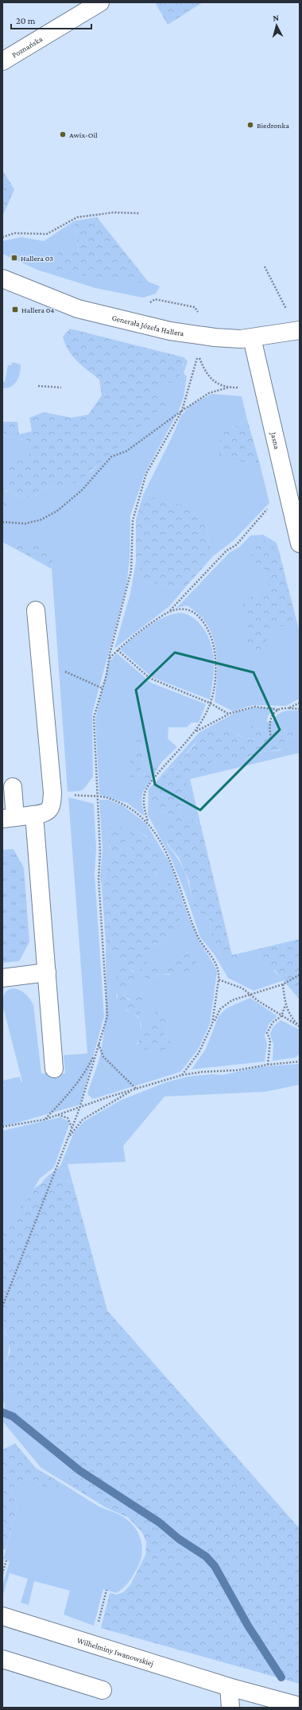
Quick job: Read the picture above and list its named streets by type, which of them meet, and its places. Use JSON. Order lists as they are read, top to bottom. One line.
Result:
{"streets":{"street":["Poznańska","Generała Józefa Hallera","Jasna","Wilhelminy Iwanowskiej"]},"crossings":[["Generała Józefa Hallera","Jasna"]],"places":{"other":["Biedronka","Awix-Oil"],"transit":["Hallera 03","Hallera 04"]},"scale_bar":"20 m","north":"top"}
